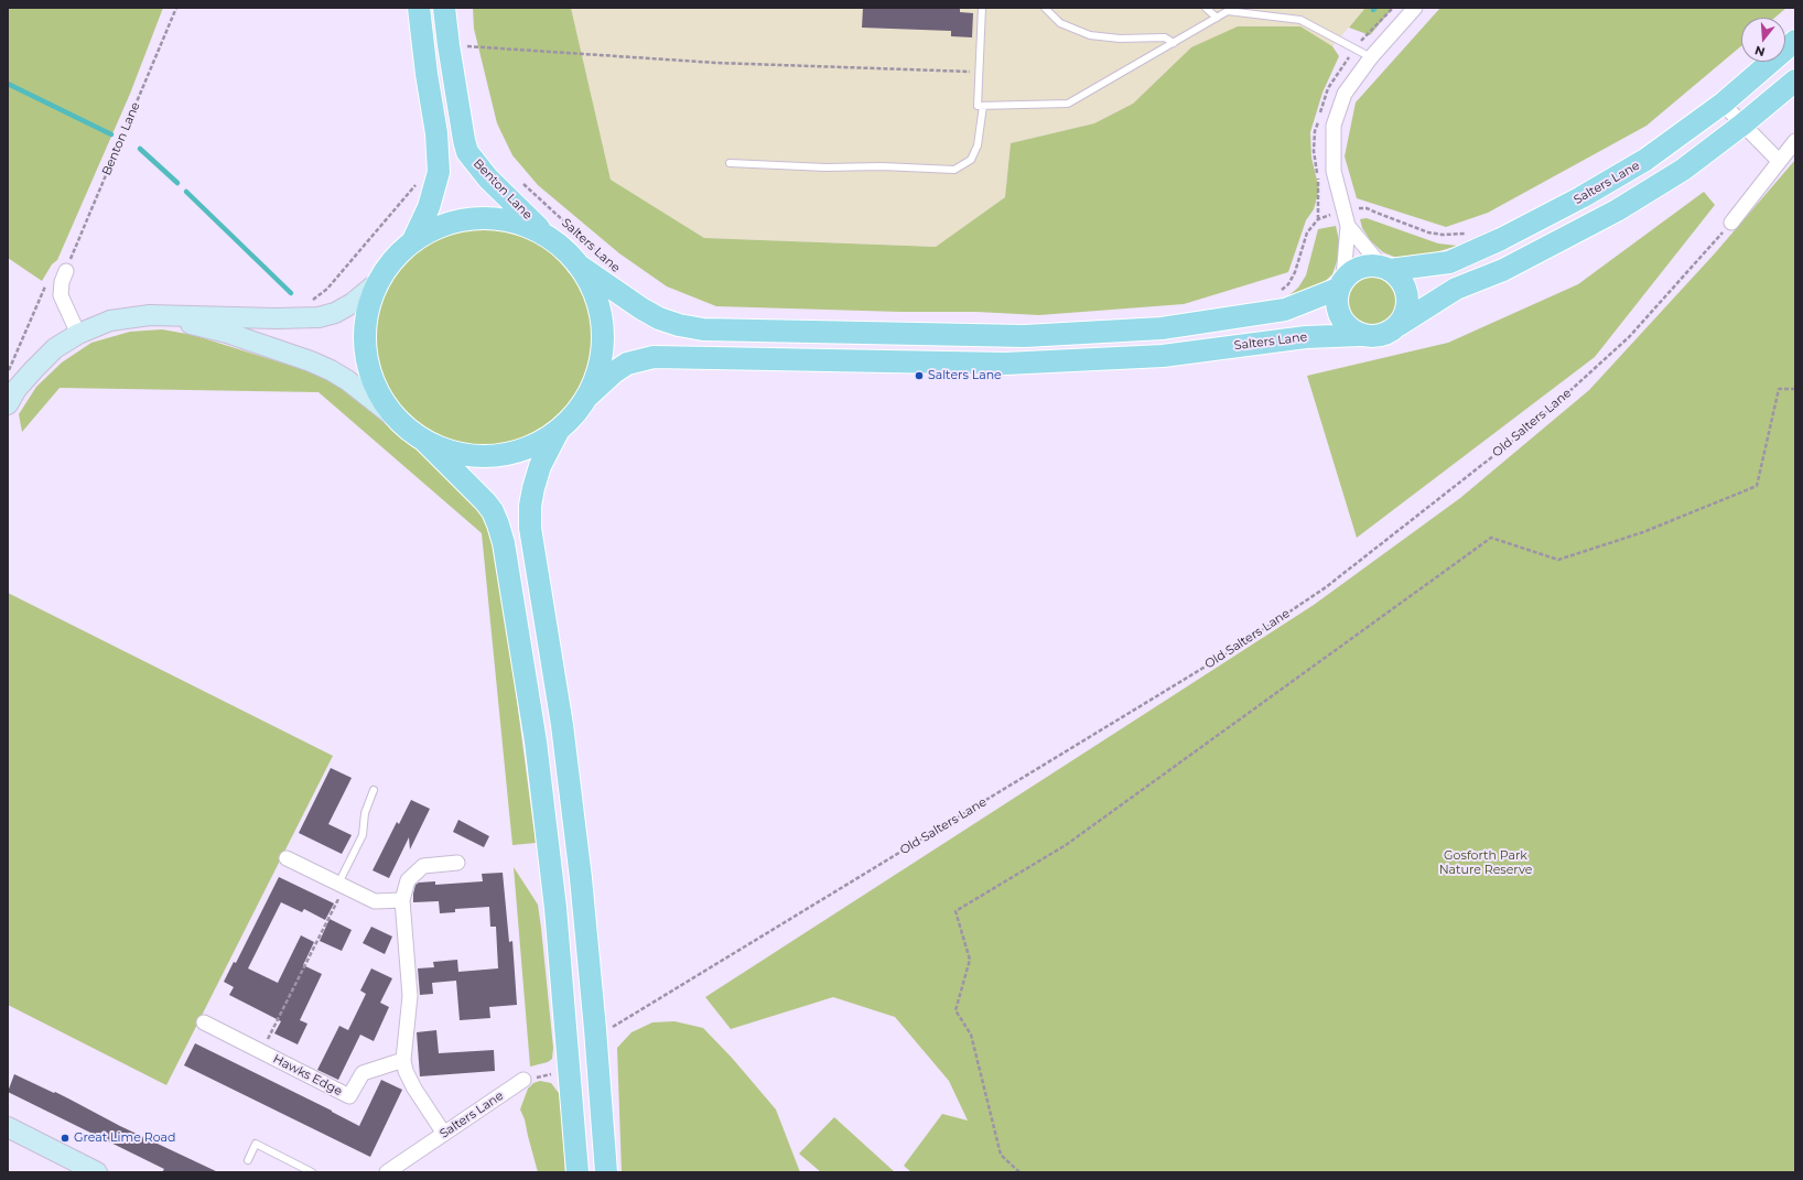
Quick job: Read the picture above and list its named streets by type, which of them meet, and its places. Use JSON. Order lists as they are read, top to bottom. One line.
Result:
{"streets":{"main road":["Benton Lane","Salters Lane"],"street":["Hawks Edge"],"path":["Old Salters Lane"]},"parks":["Gosforth Park Nature Reserve"],"places":["Salters Lane","Great Lime Road"],"north":"bottom"}
